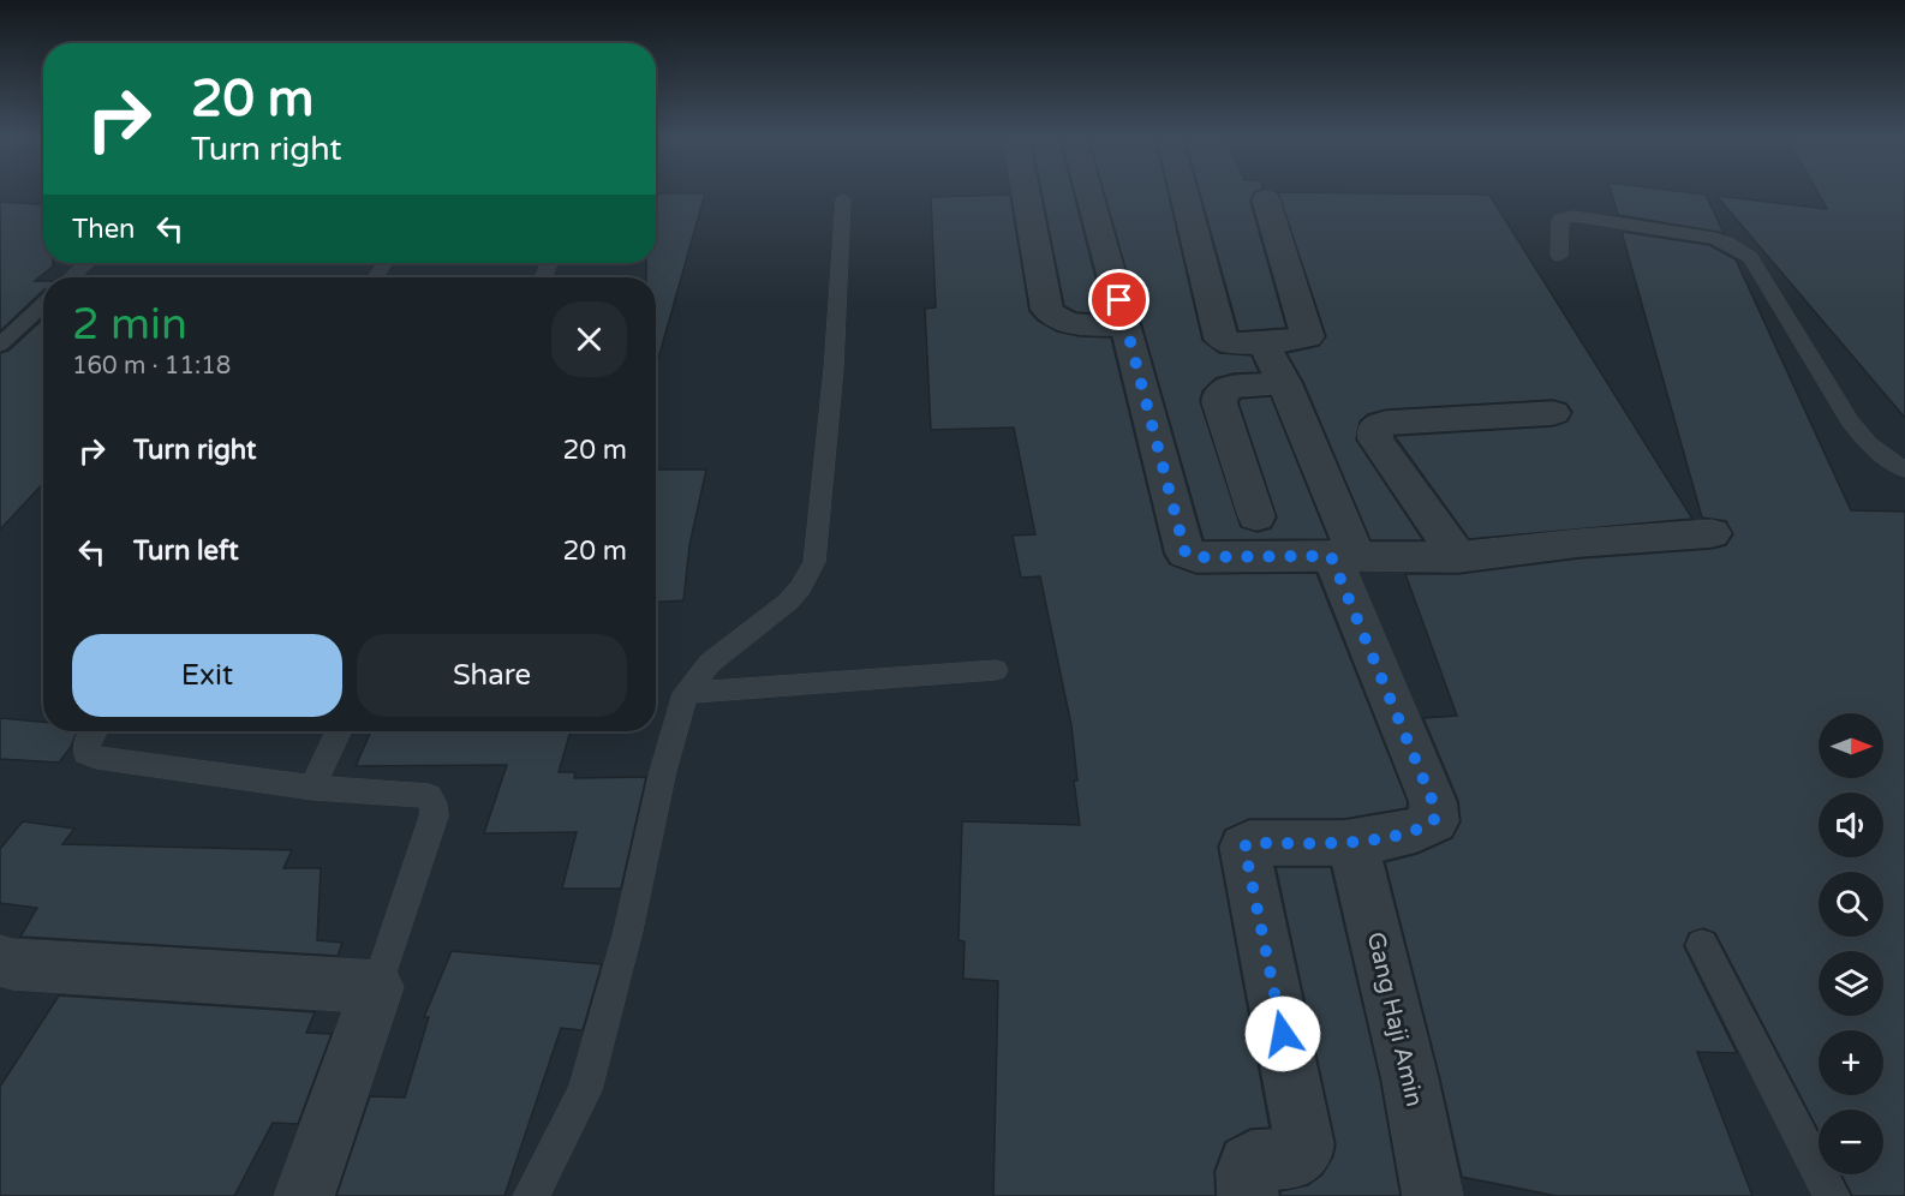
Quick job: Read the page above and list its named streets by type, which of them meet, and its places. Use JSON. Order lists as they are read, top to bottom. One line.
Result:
{"streets":{"street":["Gang Haji Amin"]},"north":"right","page":{"turn":["20 m","Turn right"],"then":"Then","heading":["2 min","160 m · 11:18"],"list":[{"name":"Turn right","value":"20 m"},{"name":"Turn left","value":"20 m"}],"buttons":["Exit","Share"],"map_buttons":["+","−"]}}
